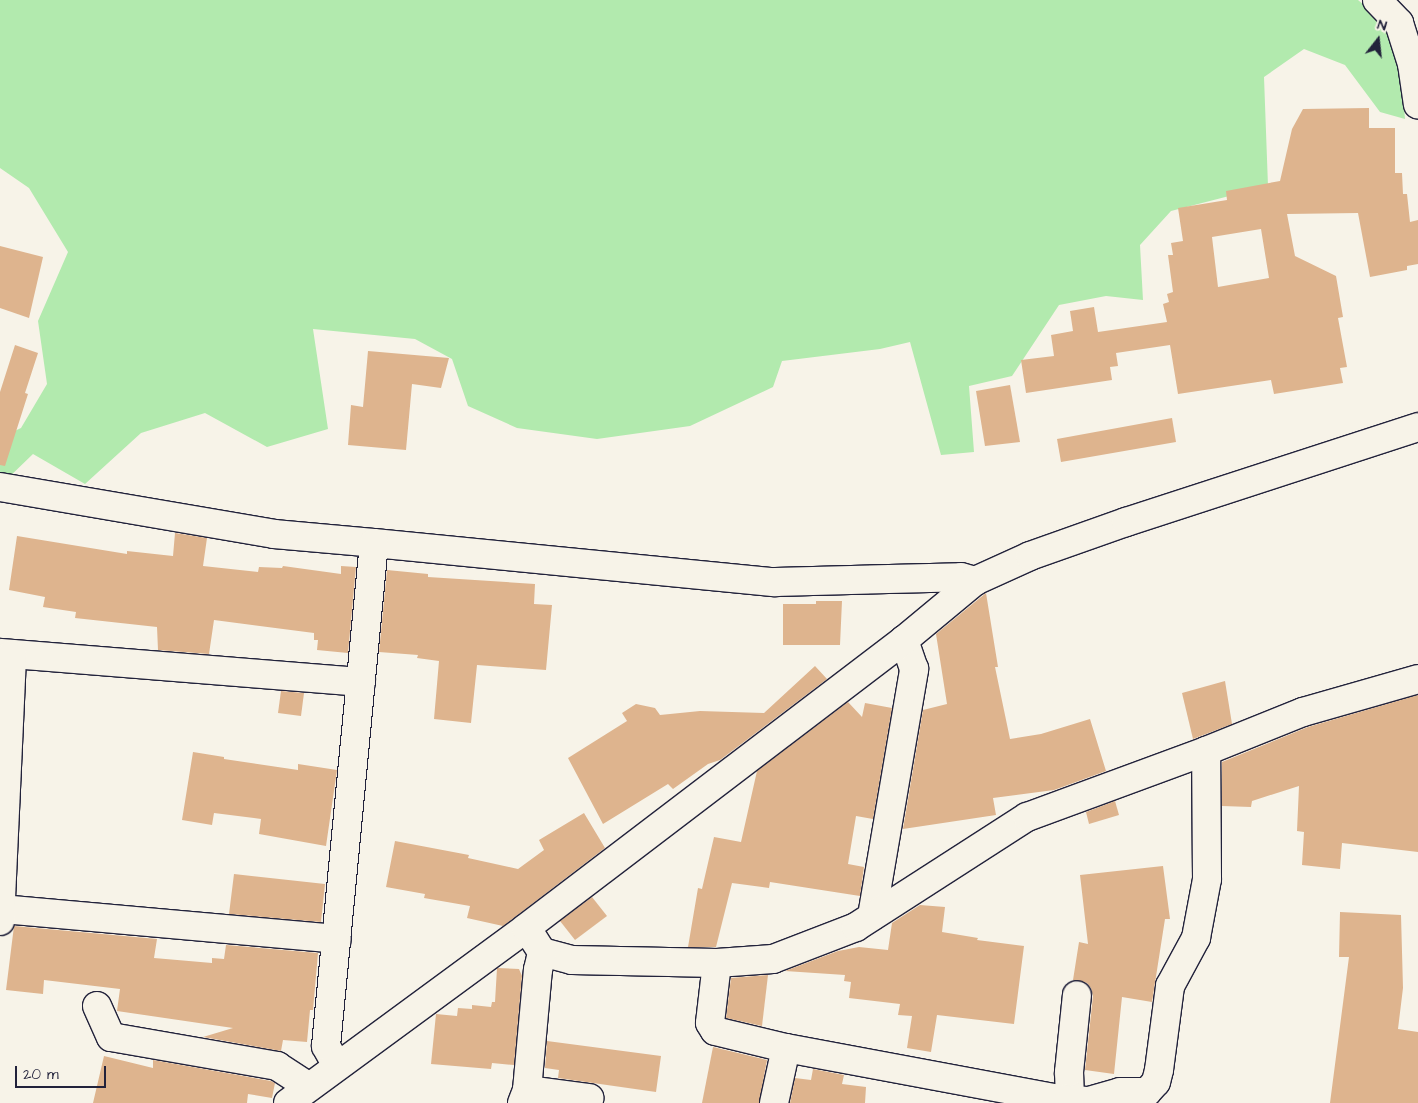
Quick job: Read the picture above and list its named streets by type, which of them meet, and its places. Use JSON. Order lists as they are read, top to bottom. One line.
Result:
{"scale_bar":"20 m","north":"top"}
